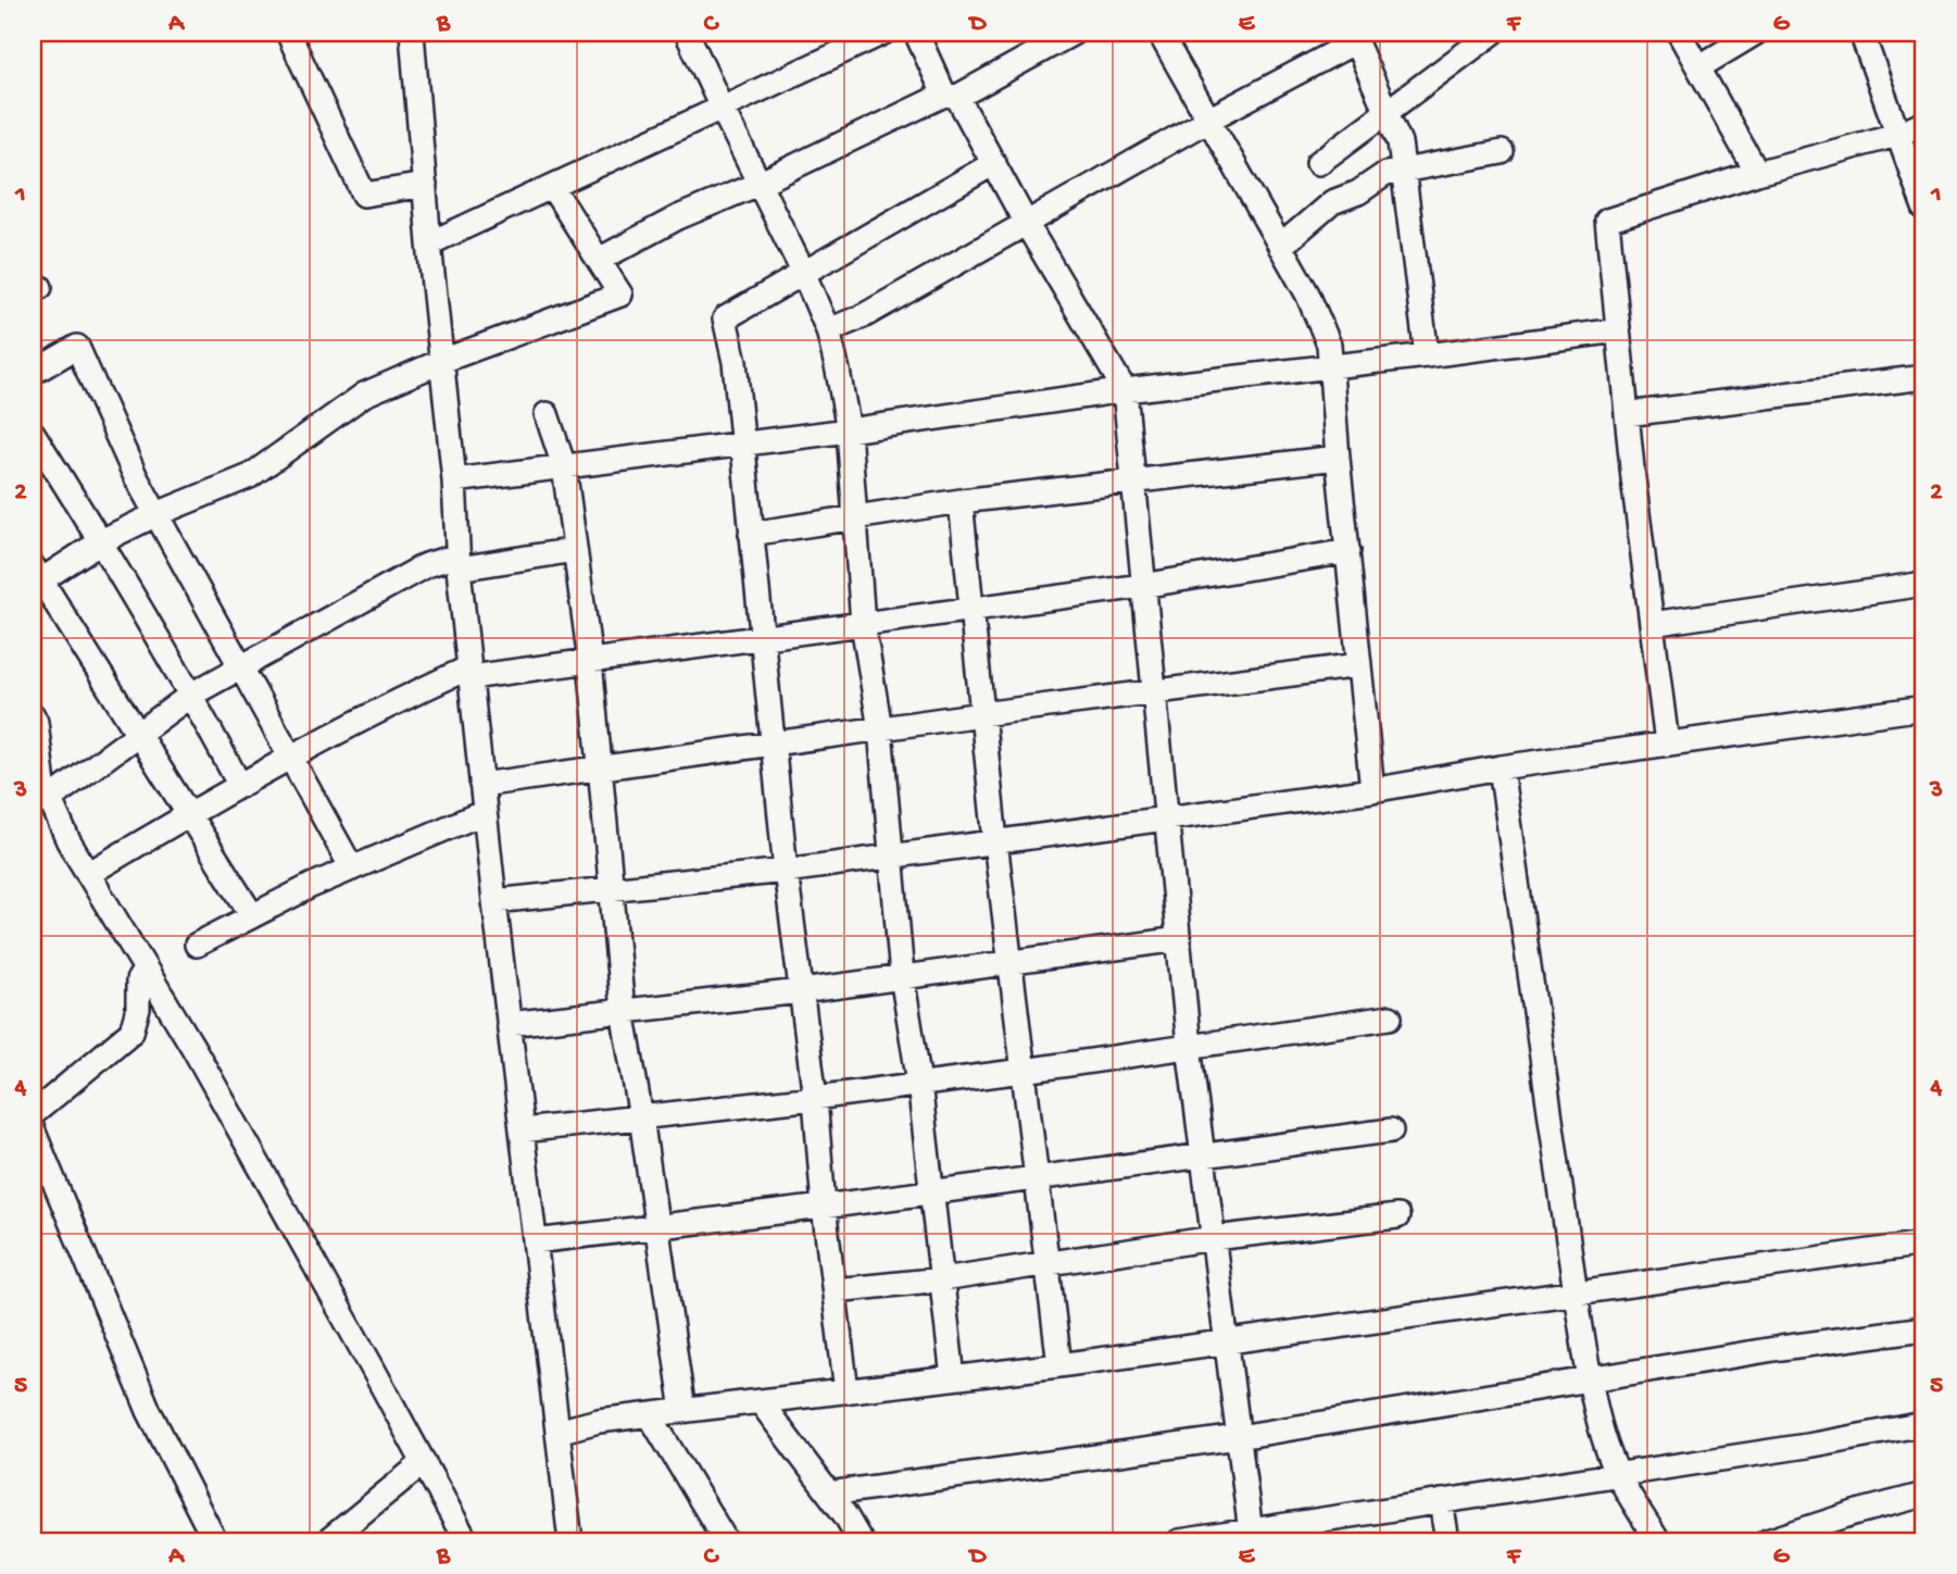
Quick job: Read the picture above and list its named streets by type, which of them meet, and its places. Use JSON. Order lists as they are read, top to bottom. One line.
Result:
{"grid":{"columns":["A","B","C","D","E","F","G"],"rows":["1","2","3","4","5"]}}
